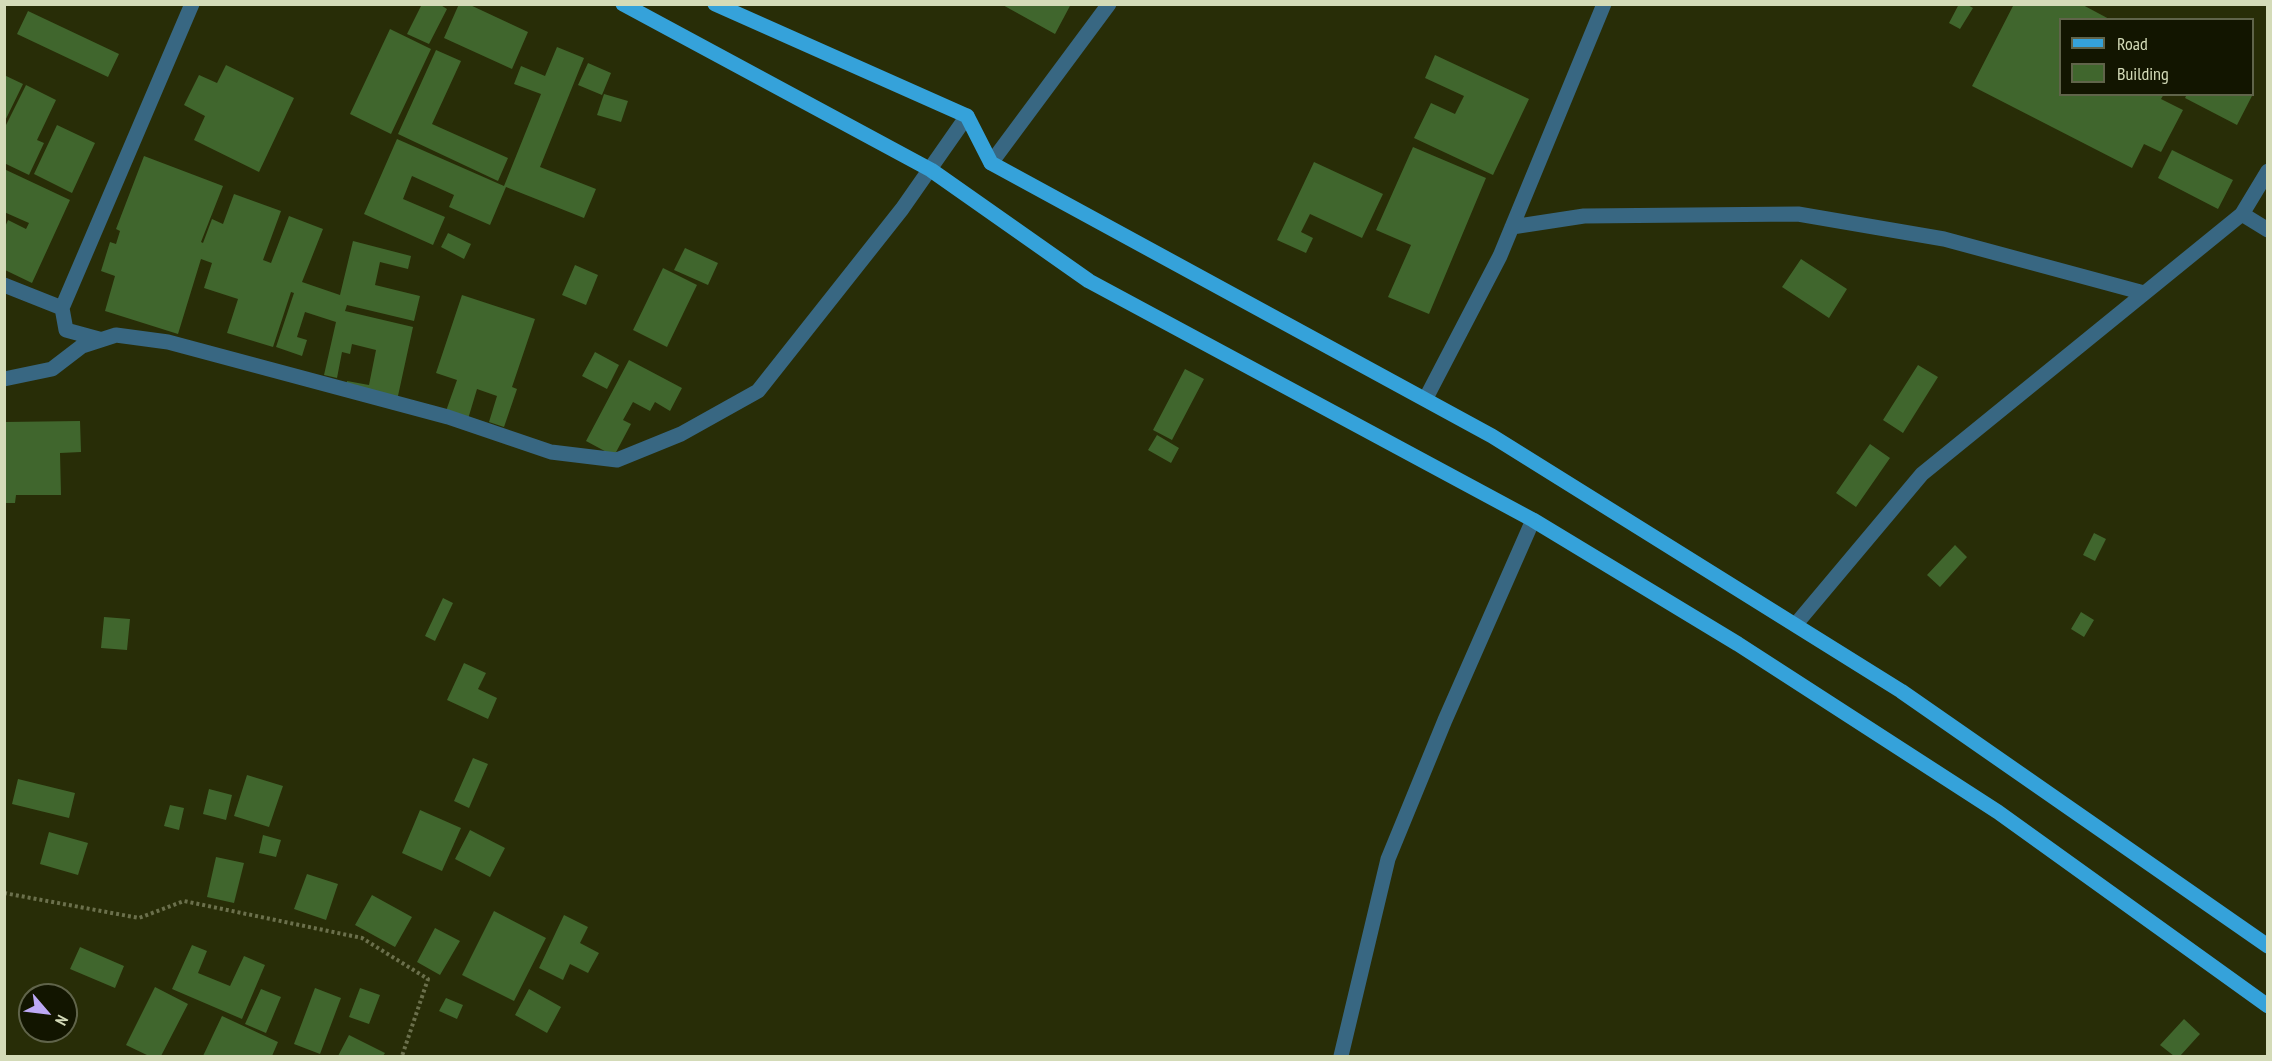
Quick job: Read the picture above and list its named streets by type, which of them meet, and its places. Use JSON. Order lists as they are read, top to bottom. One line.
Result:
{"legend":["Road","Building"],"north":"bottom right"}
